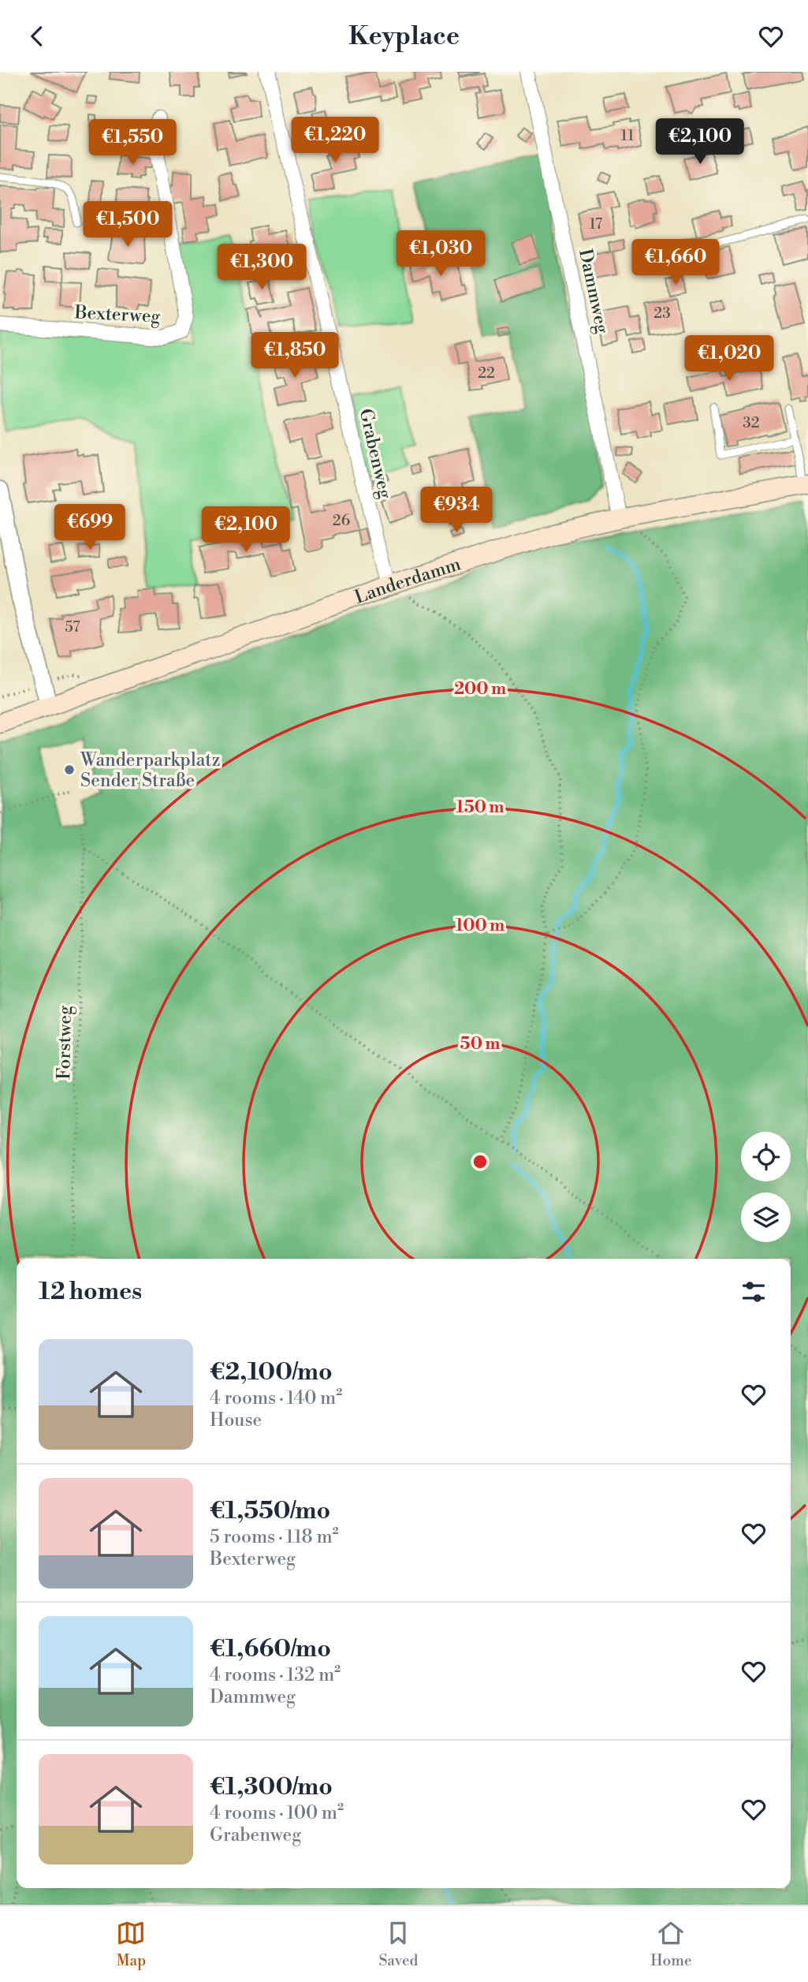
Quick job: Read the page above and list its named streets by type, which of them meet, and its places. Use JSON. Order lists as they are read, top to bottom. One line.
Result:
{"streets":{"main road":["Landerdamm"],"street":["Dammweg","Bexterweg","Grabenweg"],"path":["Forstweg"]},"crossings":[["Dammweg","Landerdamm"],["Grabenweg","Landerdamm"]],"places":["Wanderparkplatz Sender Straße"],"house_numbers":["11","17","23","22","32","26","57"],"page":{"header":"Keyplace","price":["€1,220","€2,100","€1,550","€1,500","€1,030","€1,660","€1,300","€1,850","€1,020","€934","€699","€2,100"],"heading":"12 homes","list":[{"name":"€2,100/mo","note":"4 rooms · 140 m² · House"},{"name":"€1,550/mo","note":"5 rooms · 118 m² · Bexterweg"},{"name":"€1,660/mo","note":"4 rooms · 132 m² · Dammweg"},{"name":"€1,300/mo","note":"4 rooms · 100 m² · Grabenweg"}],"tabs":["Map","Saved","Home"]},"rings":["200 m","150 m","100 m","50 m"]}
